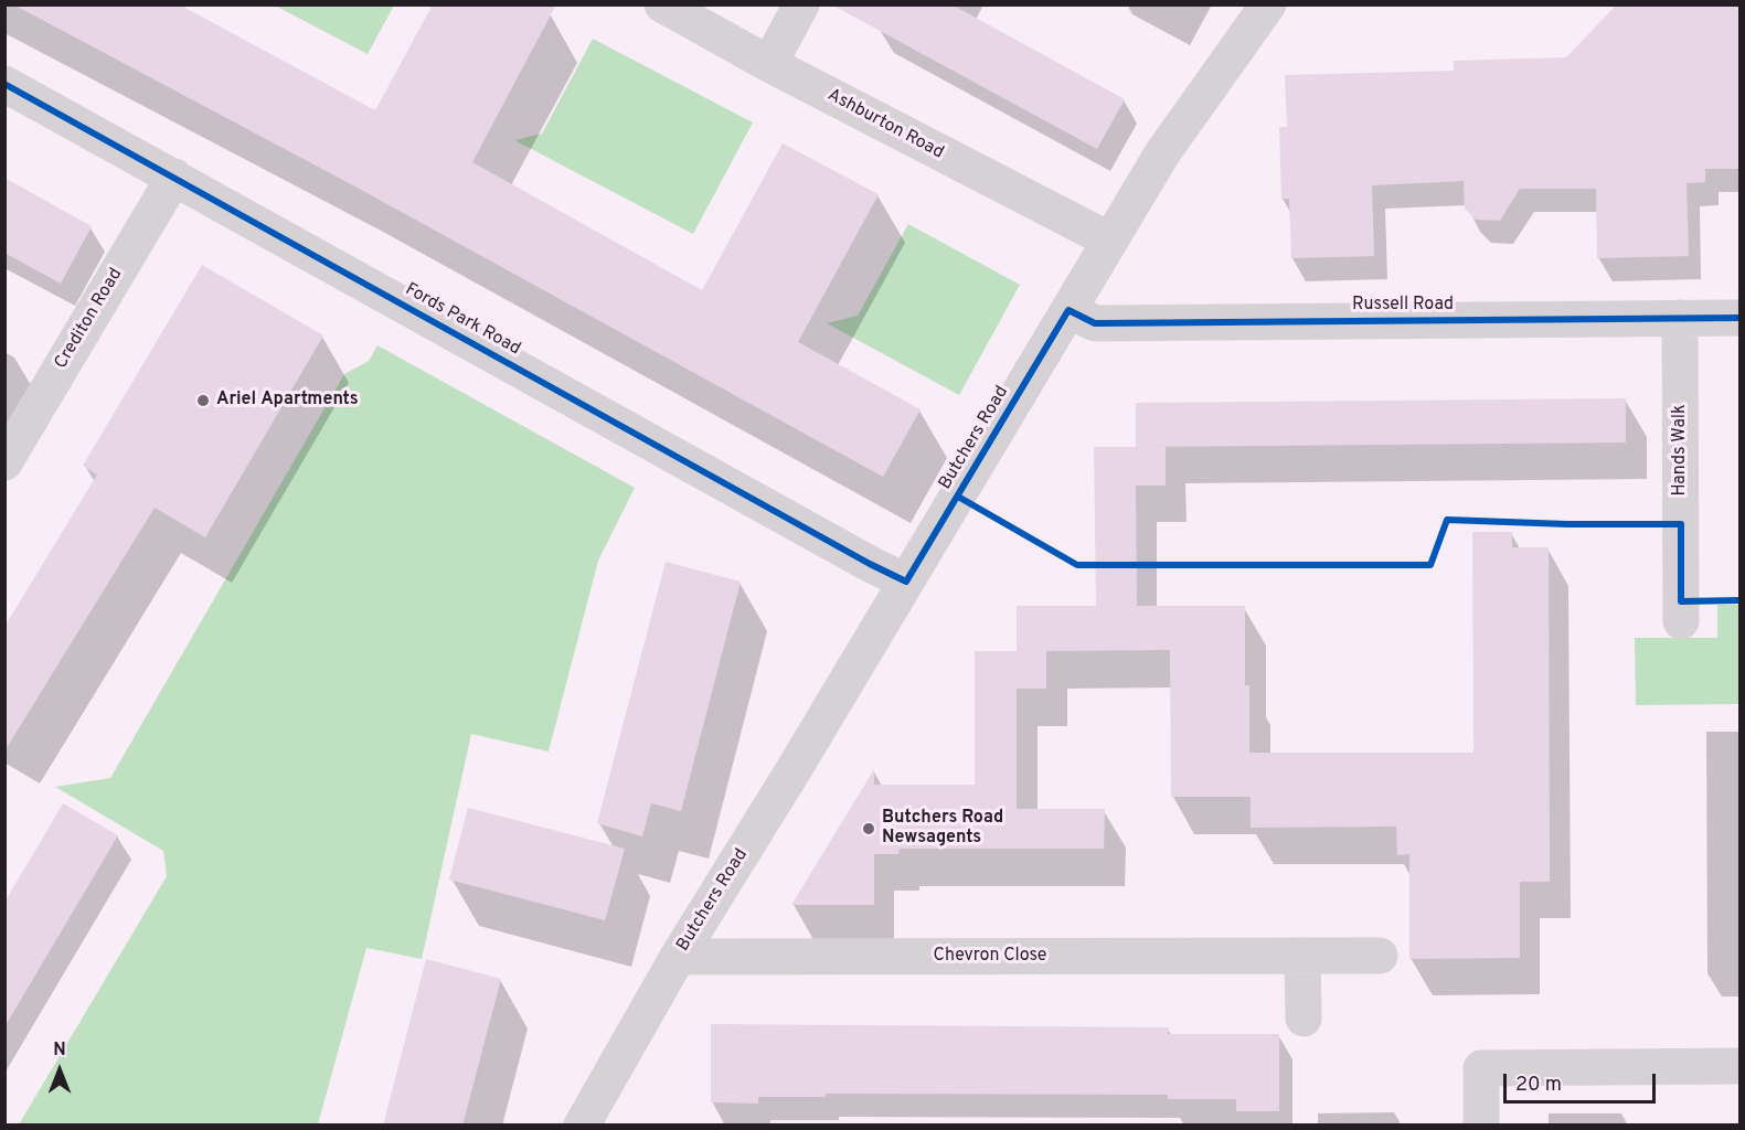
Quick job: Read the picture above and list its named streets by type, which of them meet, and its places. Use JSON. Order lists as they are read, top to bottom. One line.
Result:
{"streets":{"street":["Ashburton Road","Russell Road","Crediton Road","Fords Park Road","Butchers Road","Hands Walk","Chevron Close"]},"crossings":[["Ashburton Road","Butchers Road"],["Russell Road","Butchers Road"],["Russell Road","Hands Walk"],["Crediton Road","Fords Park Road"],["Fords Park Road","Butchers Road"],["Butchers Road","Chevron Close"]],"places":["Ariel Apartments","Butchers Road Newsagents"],"scale_bar":"20 m","north":"top"}
